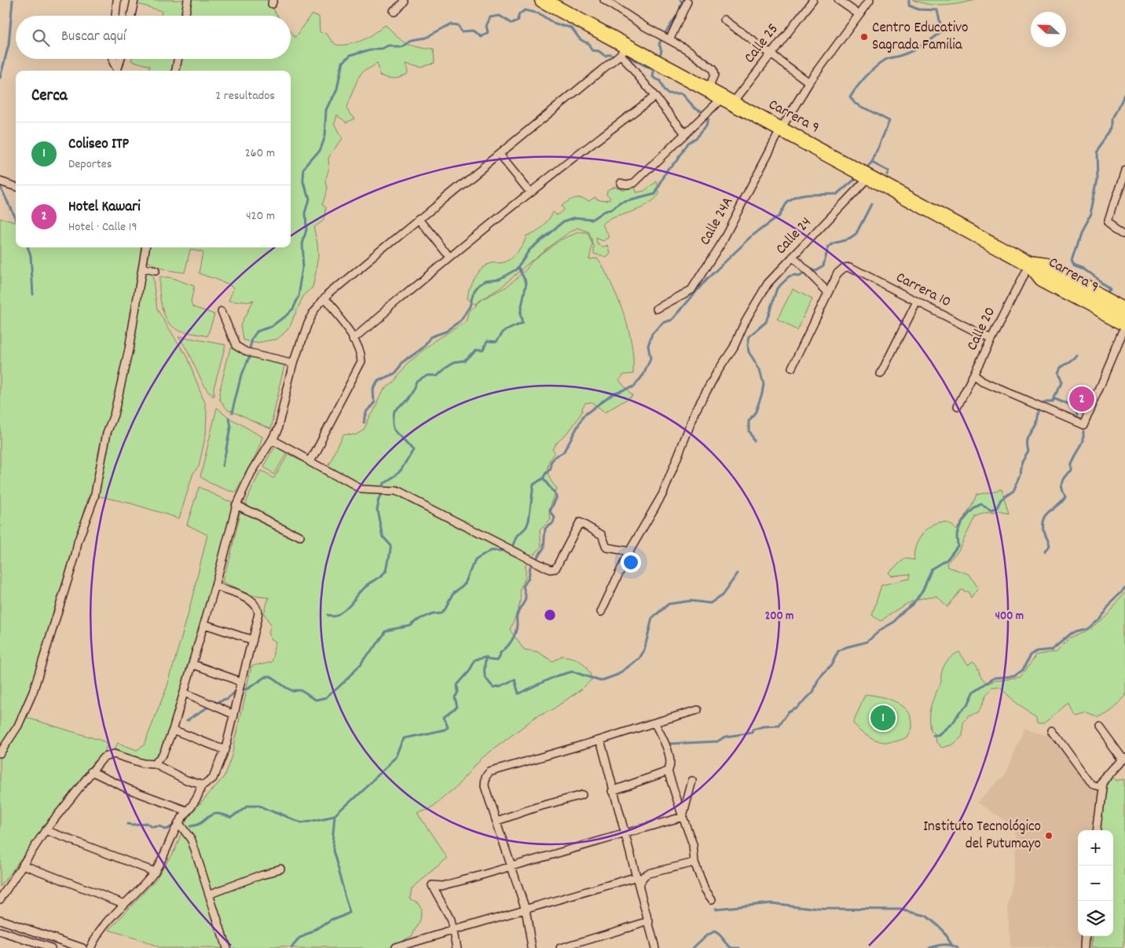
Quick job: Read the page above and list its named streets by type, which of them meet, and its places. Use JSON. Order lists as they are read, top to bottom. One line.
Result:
{"streets":{"highway":["Carrera 9"],"street":["Calle 25","Calle 24A","Calle 24","Carrera 10","Calle 20"]},"crossings":[["Calle 25","Carrera 9"],["Carrera 9","Calle 24A"],["Carrera 9","Calle 24"],["Carrera 9","Calle 20"],["Carrera 10","Calle 20"]],"places":["Centro Educativo Sagrada Familia","Instituto Tecnológico del Putumayo"],"north":"left","page":{"search":"Buscar aquí","heading":["Cerca","2 resultados"],"list":[{"mark":"1","name":"Coliseo ITP","note":"Deportes","value":"260 m"},{"mark":"2","name":"Hotel Kawari","note":"Hotel · Calle 19","value":"420 m"}],"pins":["2","1"],"map_buttons":["+","−"]},"rings":["200 m","400 m"]}
